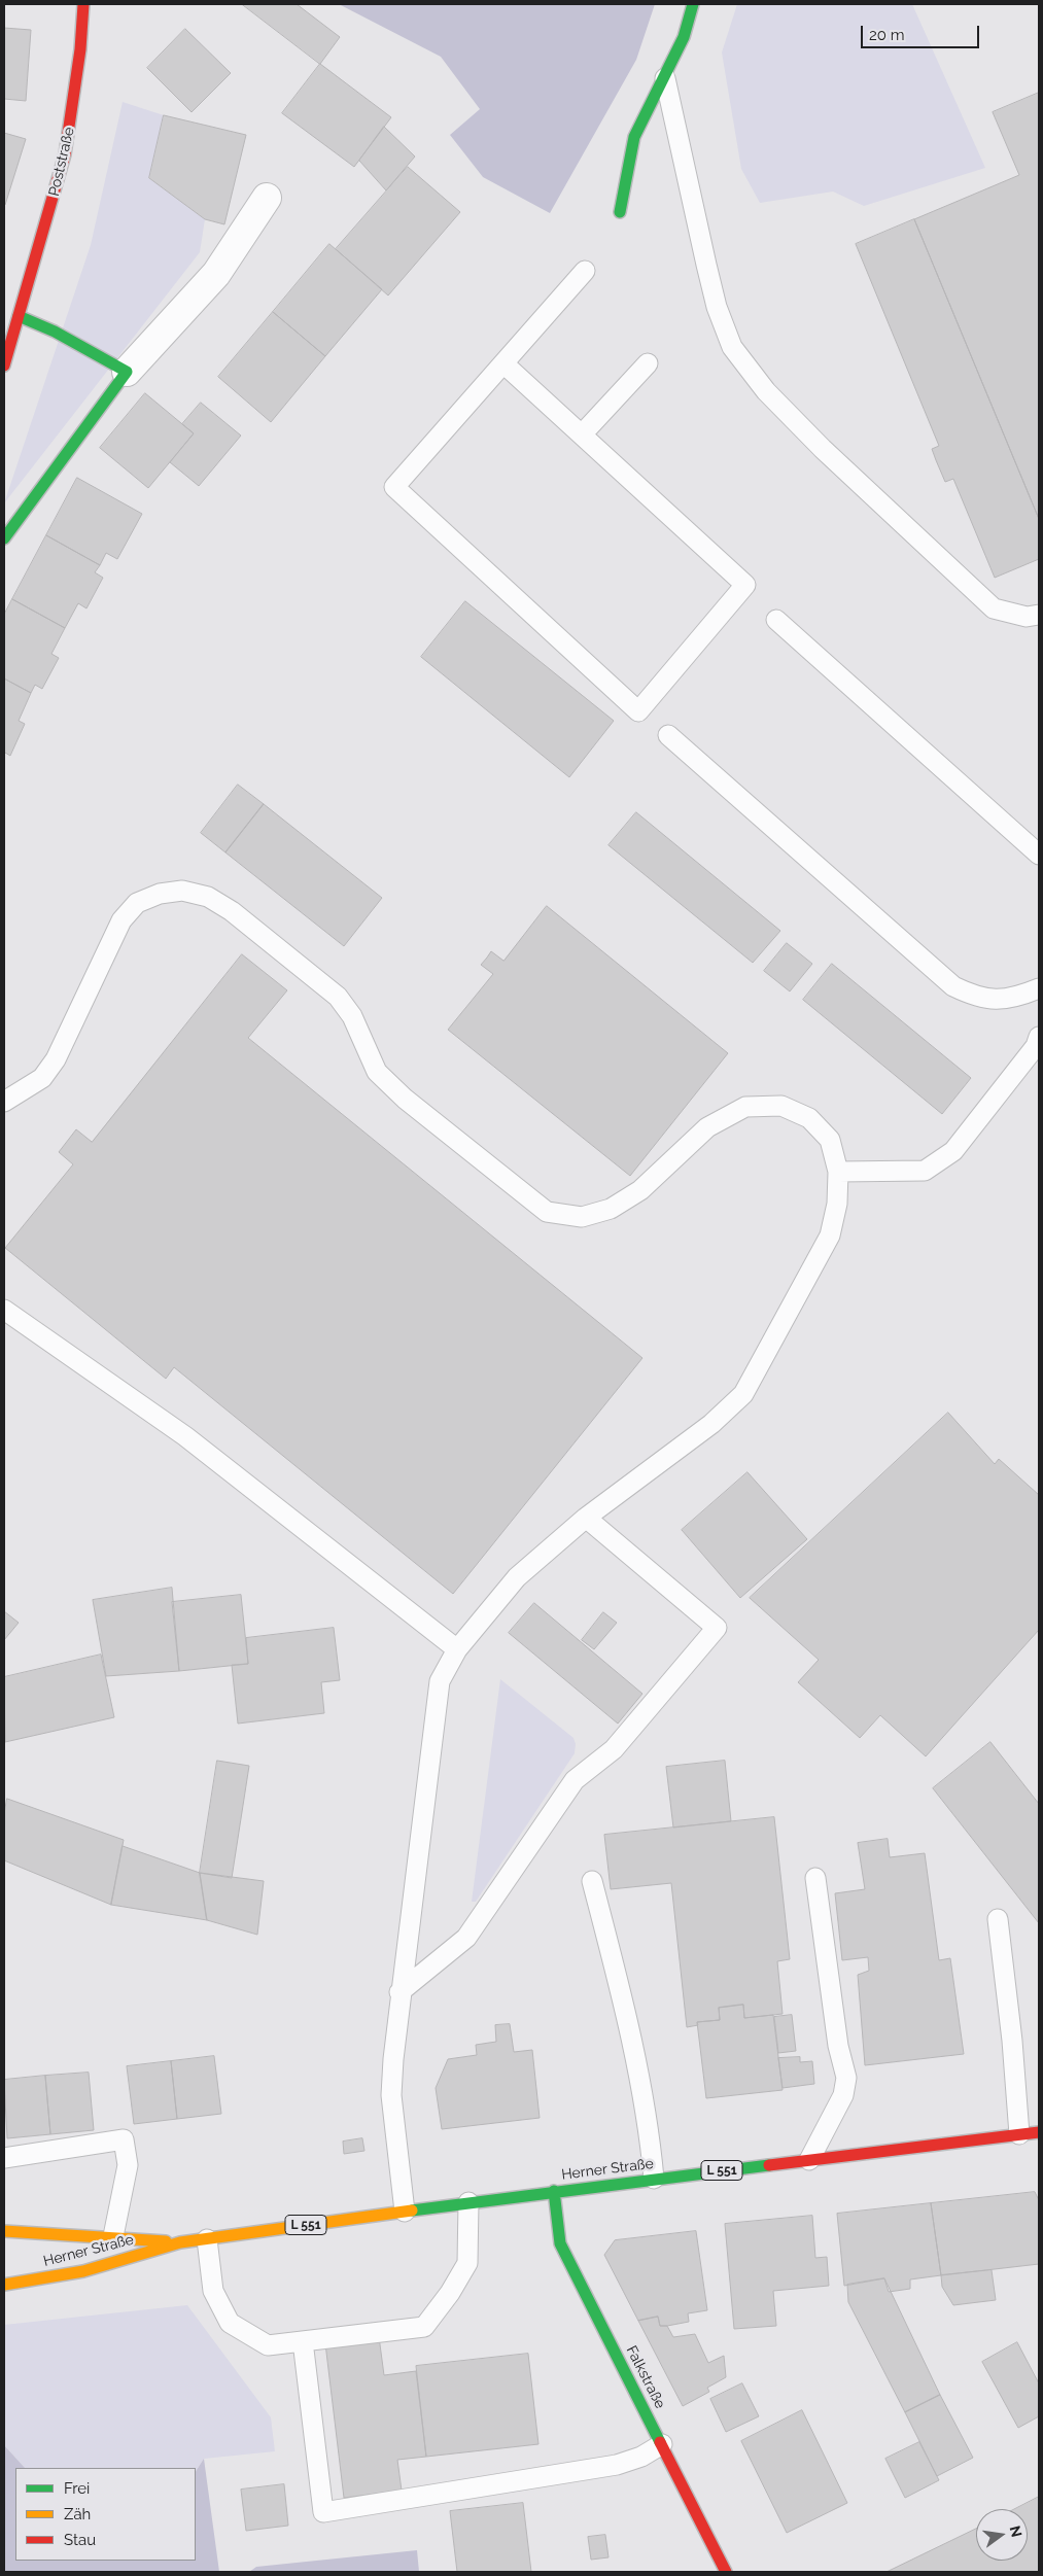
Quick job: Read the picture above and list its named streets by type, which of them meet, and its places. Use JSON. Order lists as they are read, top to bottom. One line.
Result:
{"streets":{"street":["Poststraße","Herner Straße","L 551","Falkstraße"]},"crossings":[["Herner Straße","Falkstraße"]],"legend":["Frei","Zäh","Stau"],"scale_bar":"20 m","north":"right"}
